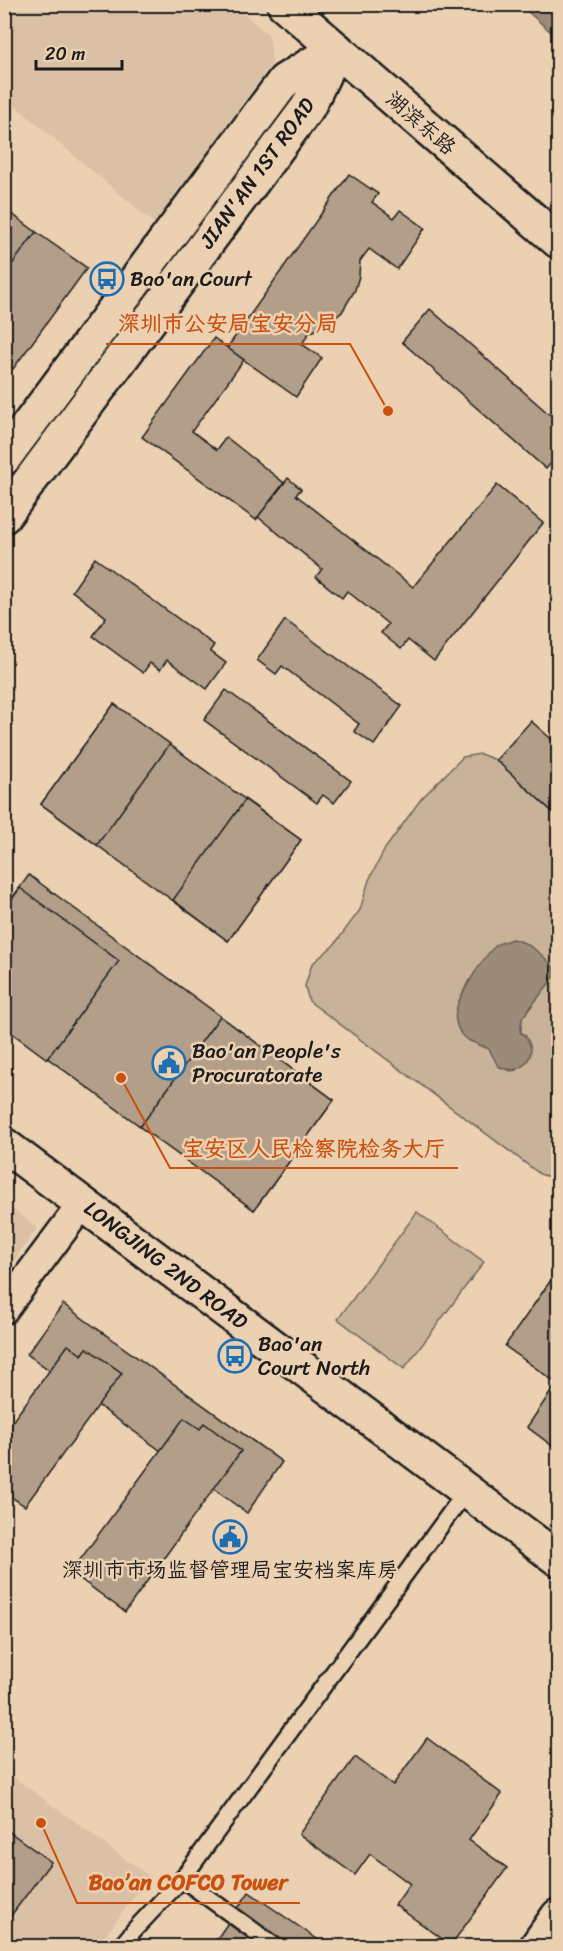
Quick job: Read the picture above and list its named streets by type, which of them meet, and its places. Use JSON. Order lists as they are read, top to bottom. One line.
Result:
{"streets":{"main road":["湖滨东路","JIAN'AN 1ST ROAD","LONGJING 2ND ROAD"]},"crossings":[["湖滨东路","JIAN'AN 1ST ROAD"]],"places":{"bus stop":["Bao'an Court","Bao'an Court North"],"other":["深圳市公安局宝安分局","宝安区人民检察院检务大厅","Bao’an COFCO Tower"],"public building":["Bao'an People's Procuratorate","深圳市市场监督管理局宝安档案库房"]},"scale_bar":"20 m"}
